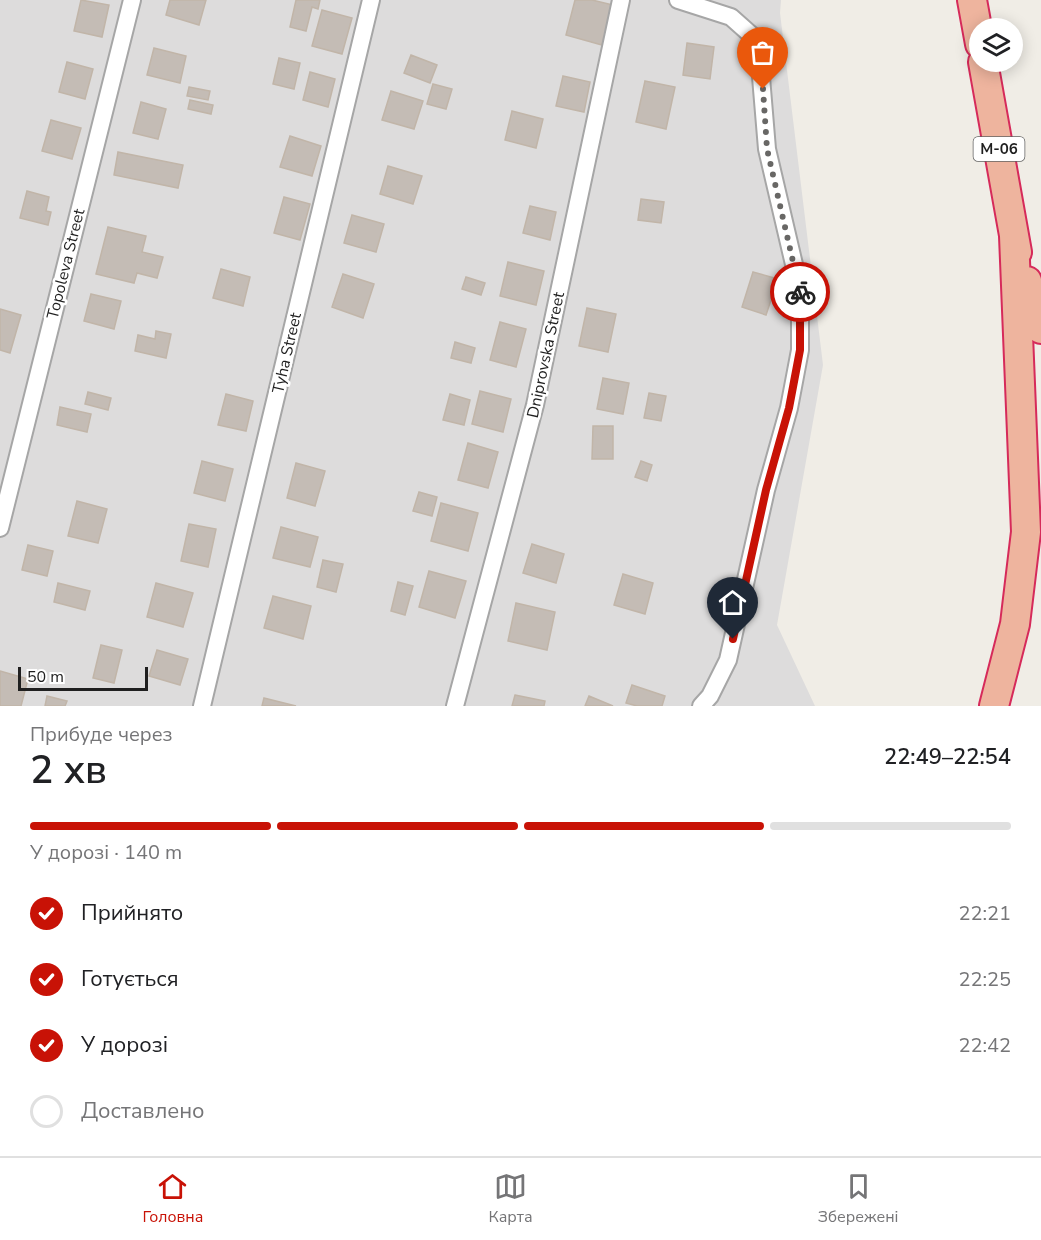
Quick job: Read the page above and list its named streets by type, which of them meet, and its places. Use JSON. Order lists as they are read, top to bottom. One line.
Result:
{"streets":{"highway":["М-06"],"street":["Topoleva Street","Tyha Street","Dniprovska Street"]},"scale_bar":"50 m","page":{"scale":"50 m","heading":["2 хв","Прибуде через","22:49–22:54"],"bar":"У дорозі · 140 m","list":[["Прийнято","22:21"],["Готується","22:25"],["У дорозі","22:42"],"Доставлено"],"tabs":["Головна","Карта","Збережені"]}}
